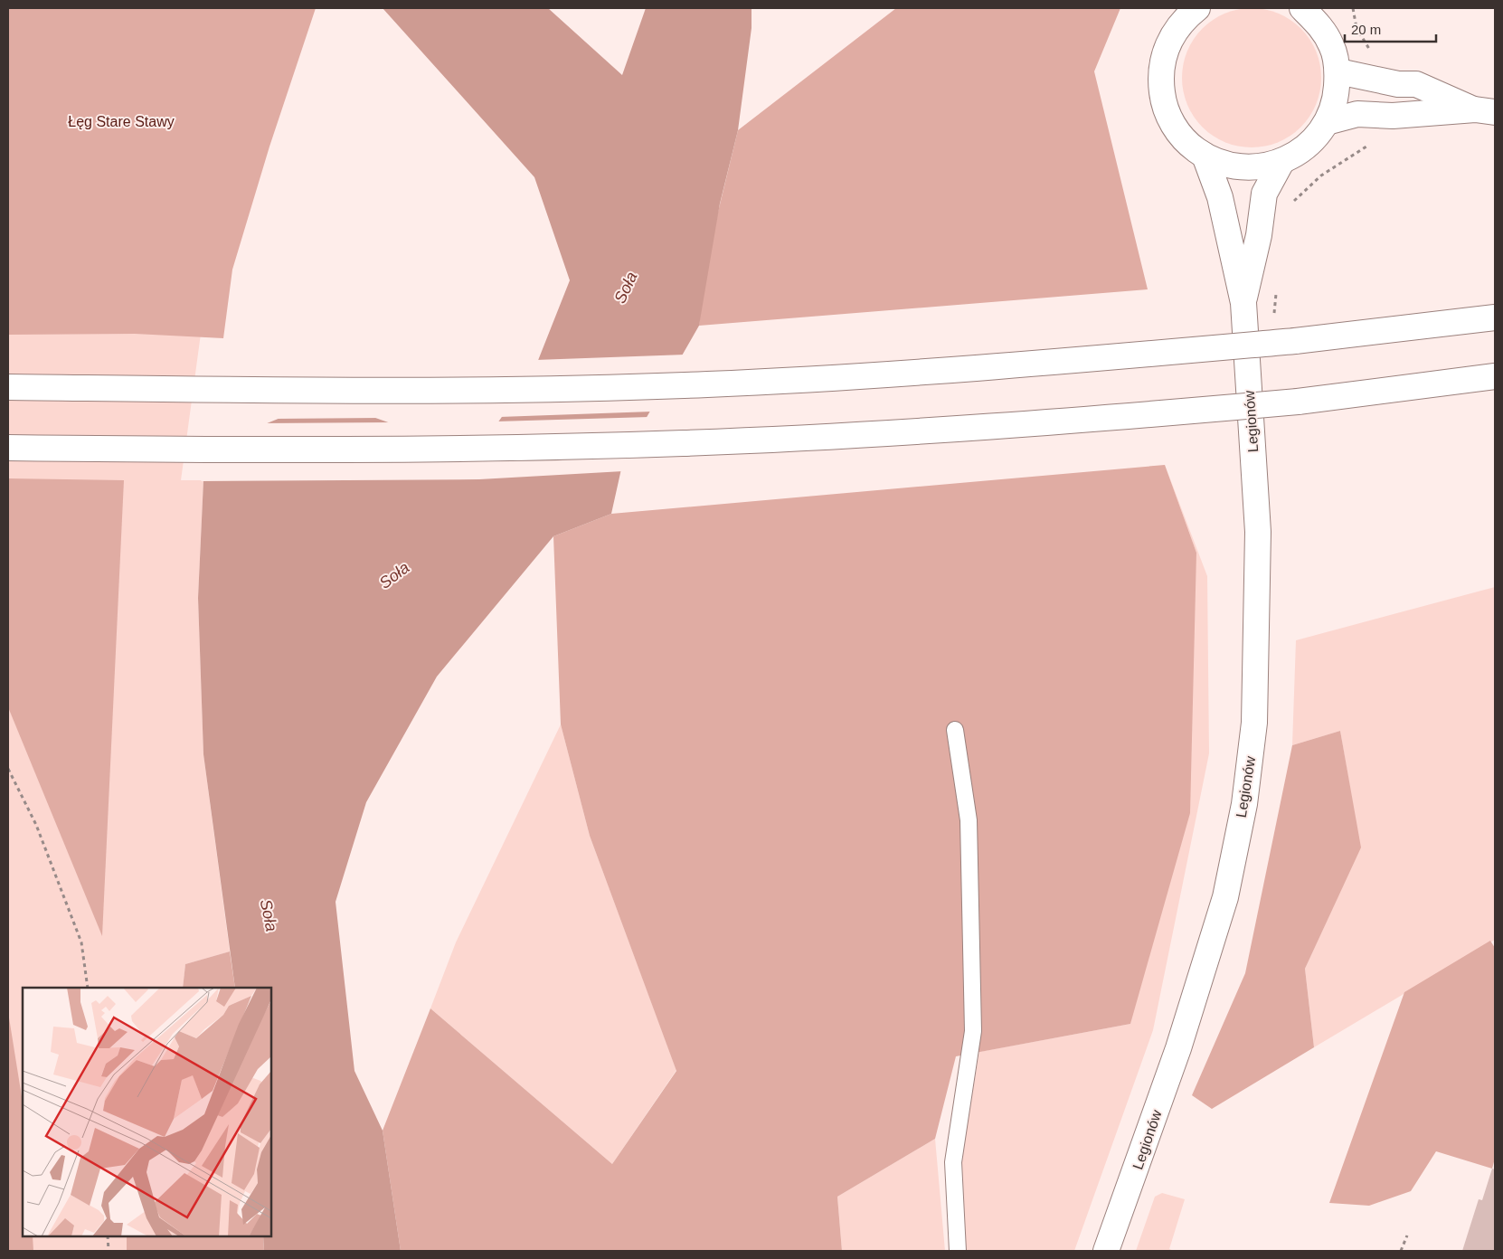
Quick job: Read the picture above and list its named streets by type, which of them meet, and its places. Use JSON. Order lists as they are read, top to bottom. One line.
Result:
{"streets":{"main road":["Legionów"]},"water":["Soła"],"parks":["Łęg Stare Stawy"],"scale_bar":"20 m"}
